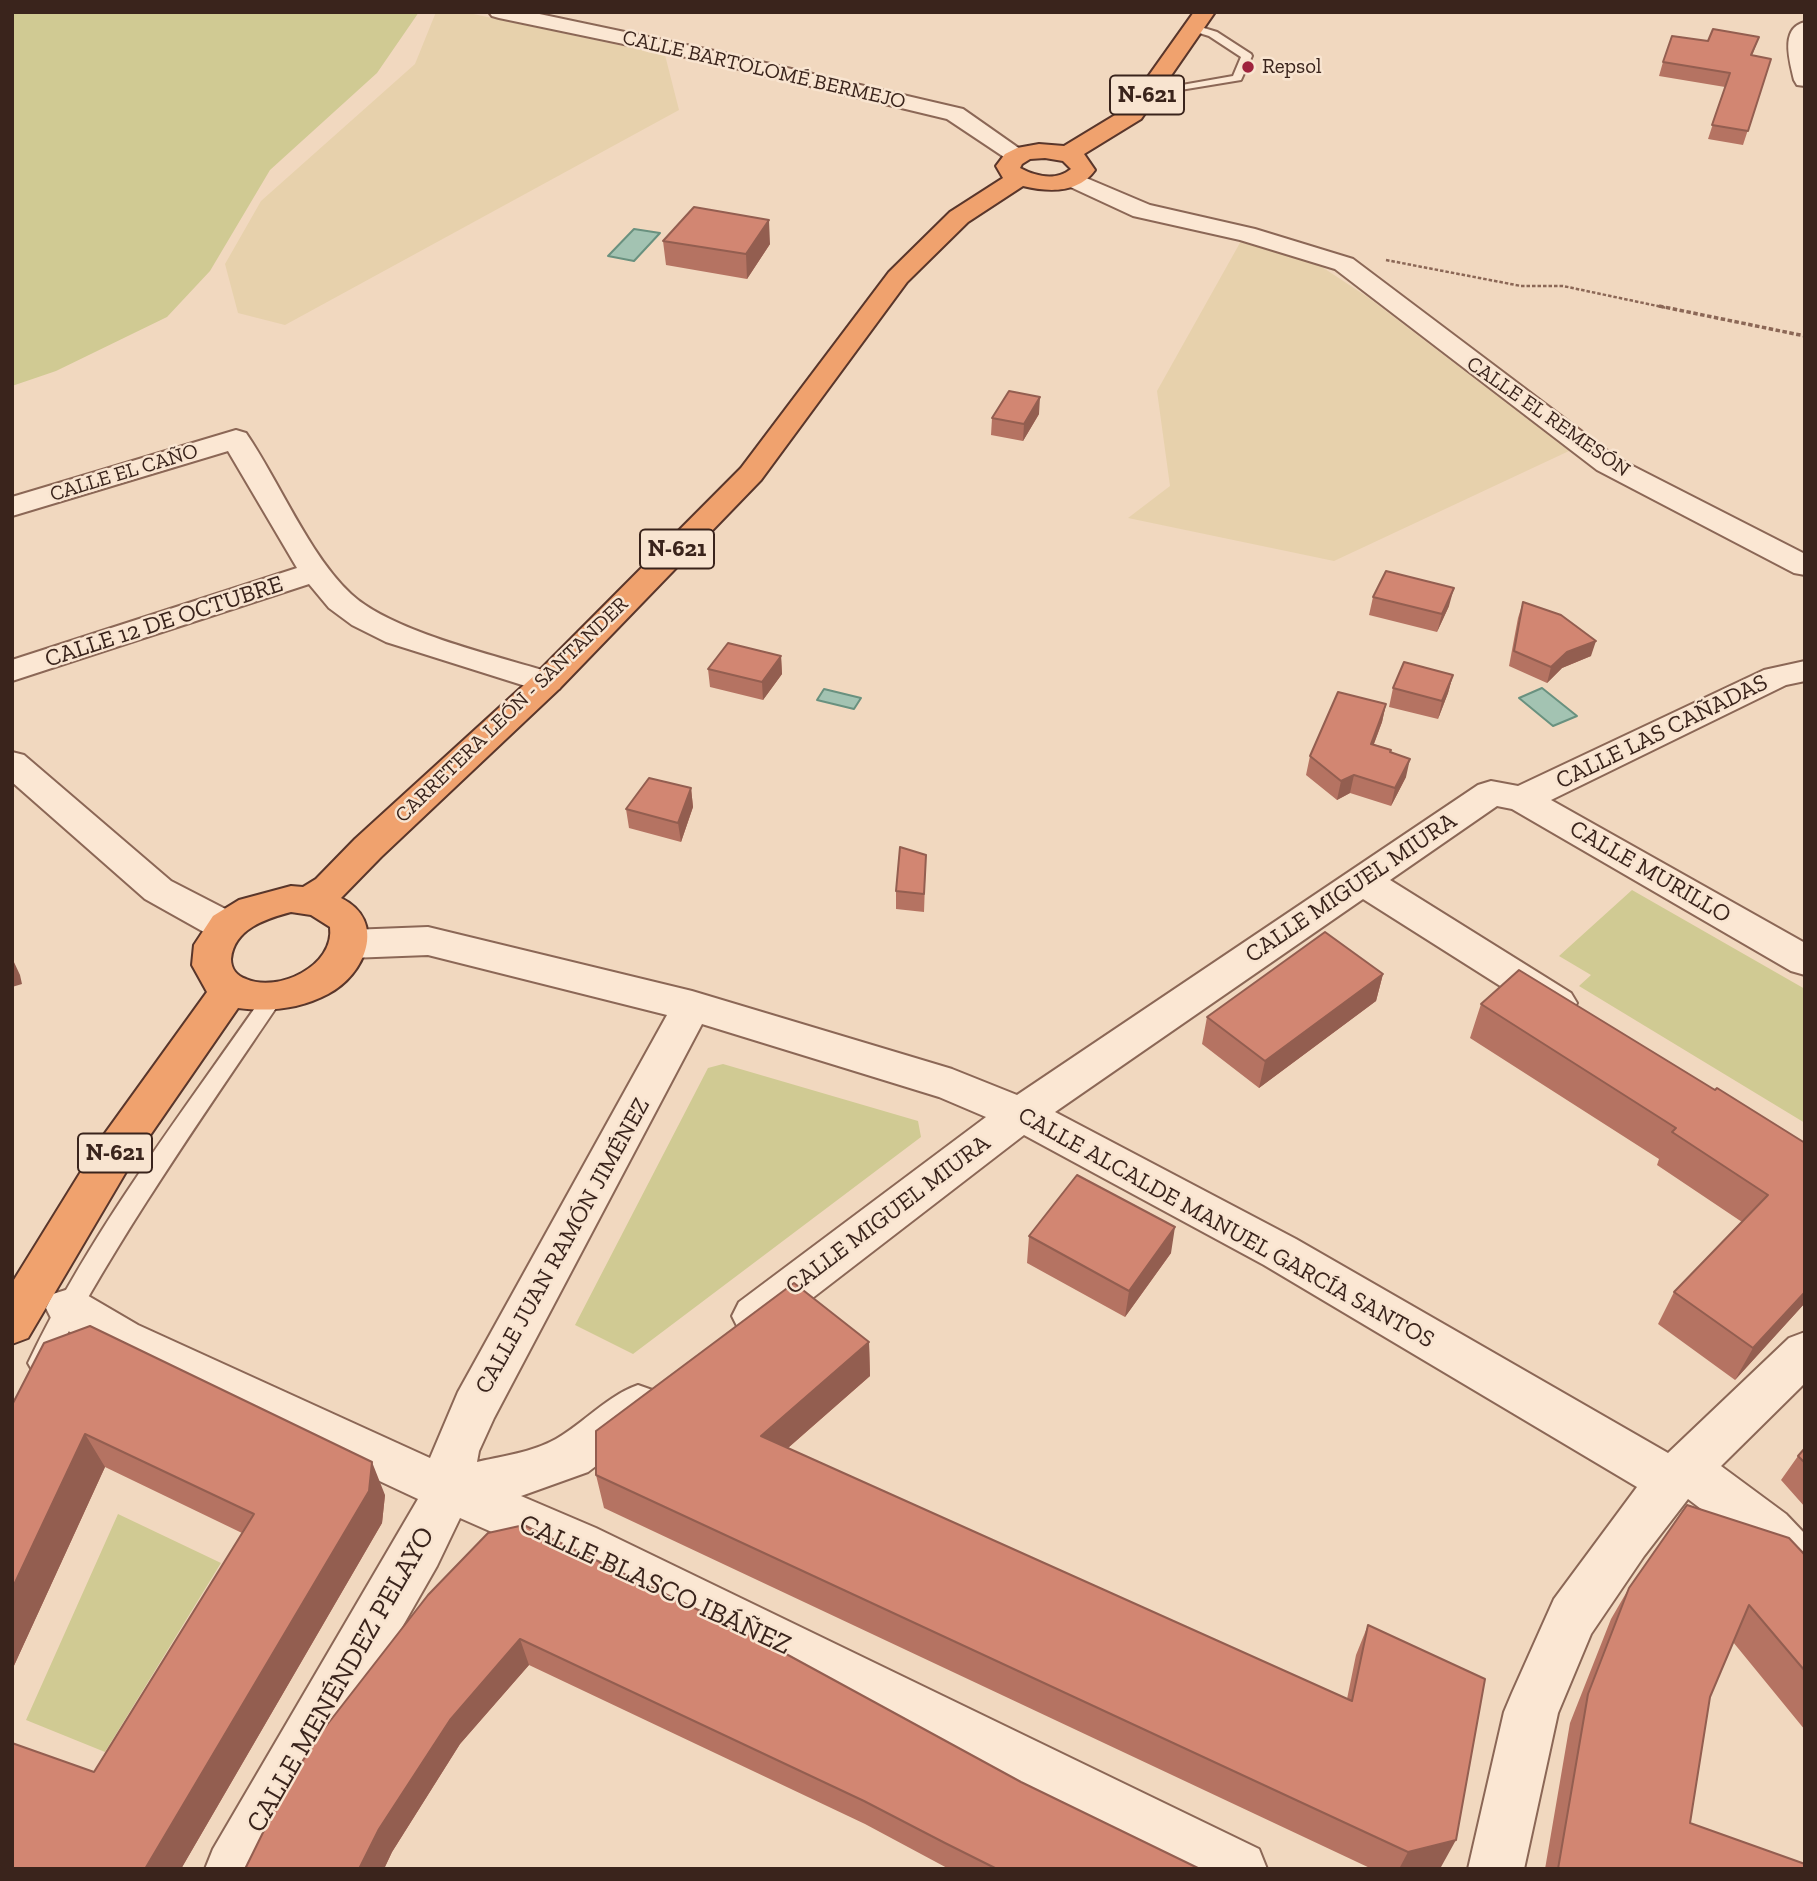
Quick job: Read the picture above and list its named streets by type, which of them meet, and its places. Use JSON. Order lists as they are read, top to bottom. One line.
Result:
{"streets":{"highway":["N-621","CARRETERA LEÓN - SANTANDER"],"street":["CALLE BARTOLOMÉ BERMEJO","CALLE EL REMESÓN","CALLE EL CAÑO","CALLE 12 DE OCTUBRE","CALLE LAS CAÑADAS","CALLE MURILLO","CALLE MIGUEL MIURA","CALLE ALCALDE MANUEL GARCÍA SANTOS","CALLE JUAN RAMÓN JIMÉNEZ","CALLE BLASCO IBÁÑEZ","CALLE MENÉNDEZ PELAYO"]},"crossings":[["CALLE BARTOLOMÉ BERMEJO","N-621"],["CALLE BARTOLOMÉ BERMEJO","CARRETERA LEÓN - SANTANDER"],["N-621","CARRETERA LEÓN - SANTANDER"],["N-621","CALLE ALCALDE MANUEL GARCÍA SANTOS"],["CALLE EL CAÑO","CALLE 12 DE OCTUBRE"],["CARRETERA LEÓN - SANTANDER","CALLE ALCALDE MANUEL GARCÍA SANTOS"],["CALLE LAS CAÑADAS","CALLE MURILLO"],["CALLE LAS CAÑADAS","CALLE MIGUEL MIURA"],["CALLE MURILLO","CALLE MIGUEL MIURA"],["CALLE MIGUEL MIURA","CALLE ALCALDE MANUEL GARCÍA SANTOS"],["CALLE ALCALDE MANUEL GARCÍA SANTOS","CALLE JUAN RAMÓN JIMÉNEZ"],["CALLE JUAN RAMÓN JIMÉNEZ","CALLE BLASCO IBÁÑEZ"],["CALLE JUAN RAMÓN JIMÉNEZ","CALLE MENÉNDEZ PELAYO"],["CALLE BLASCO IBÁÑEZ","CALLE MENÉNDEZ PELAYO"]],"places":["Repsol"]}
